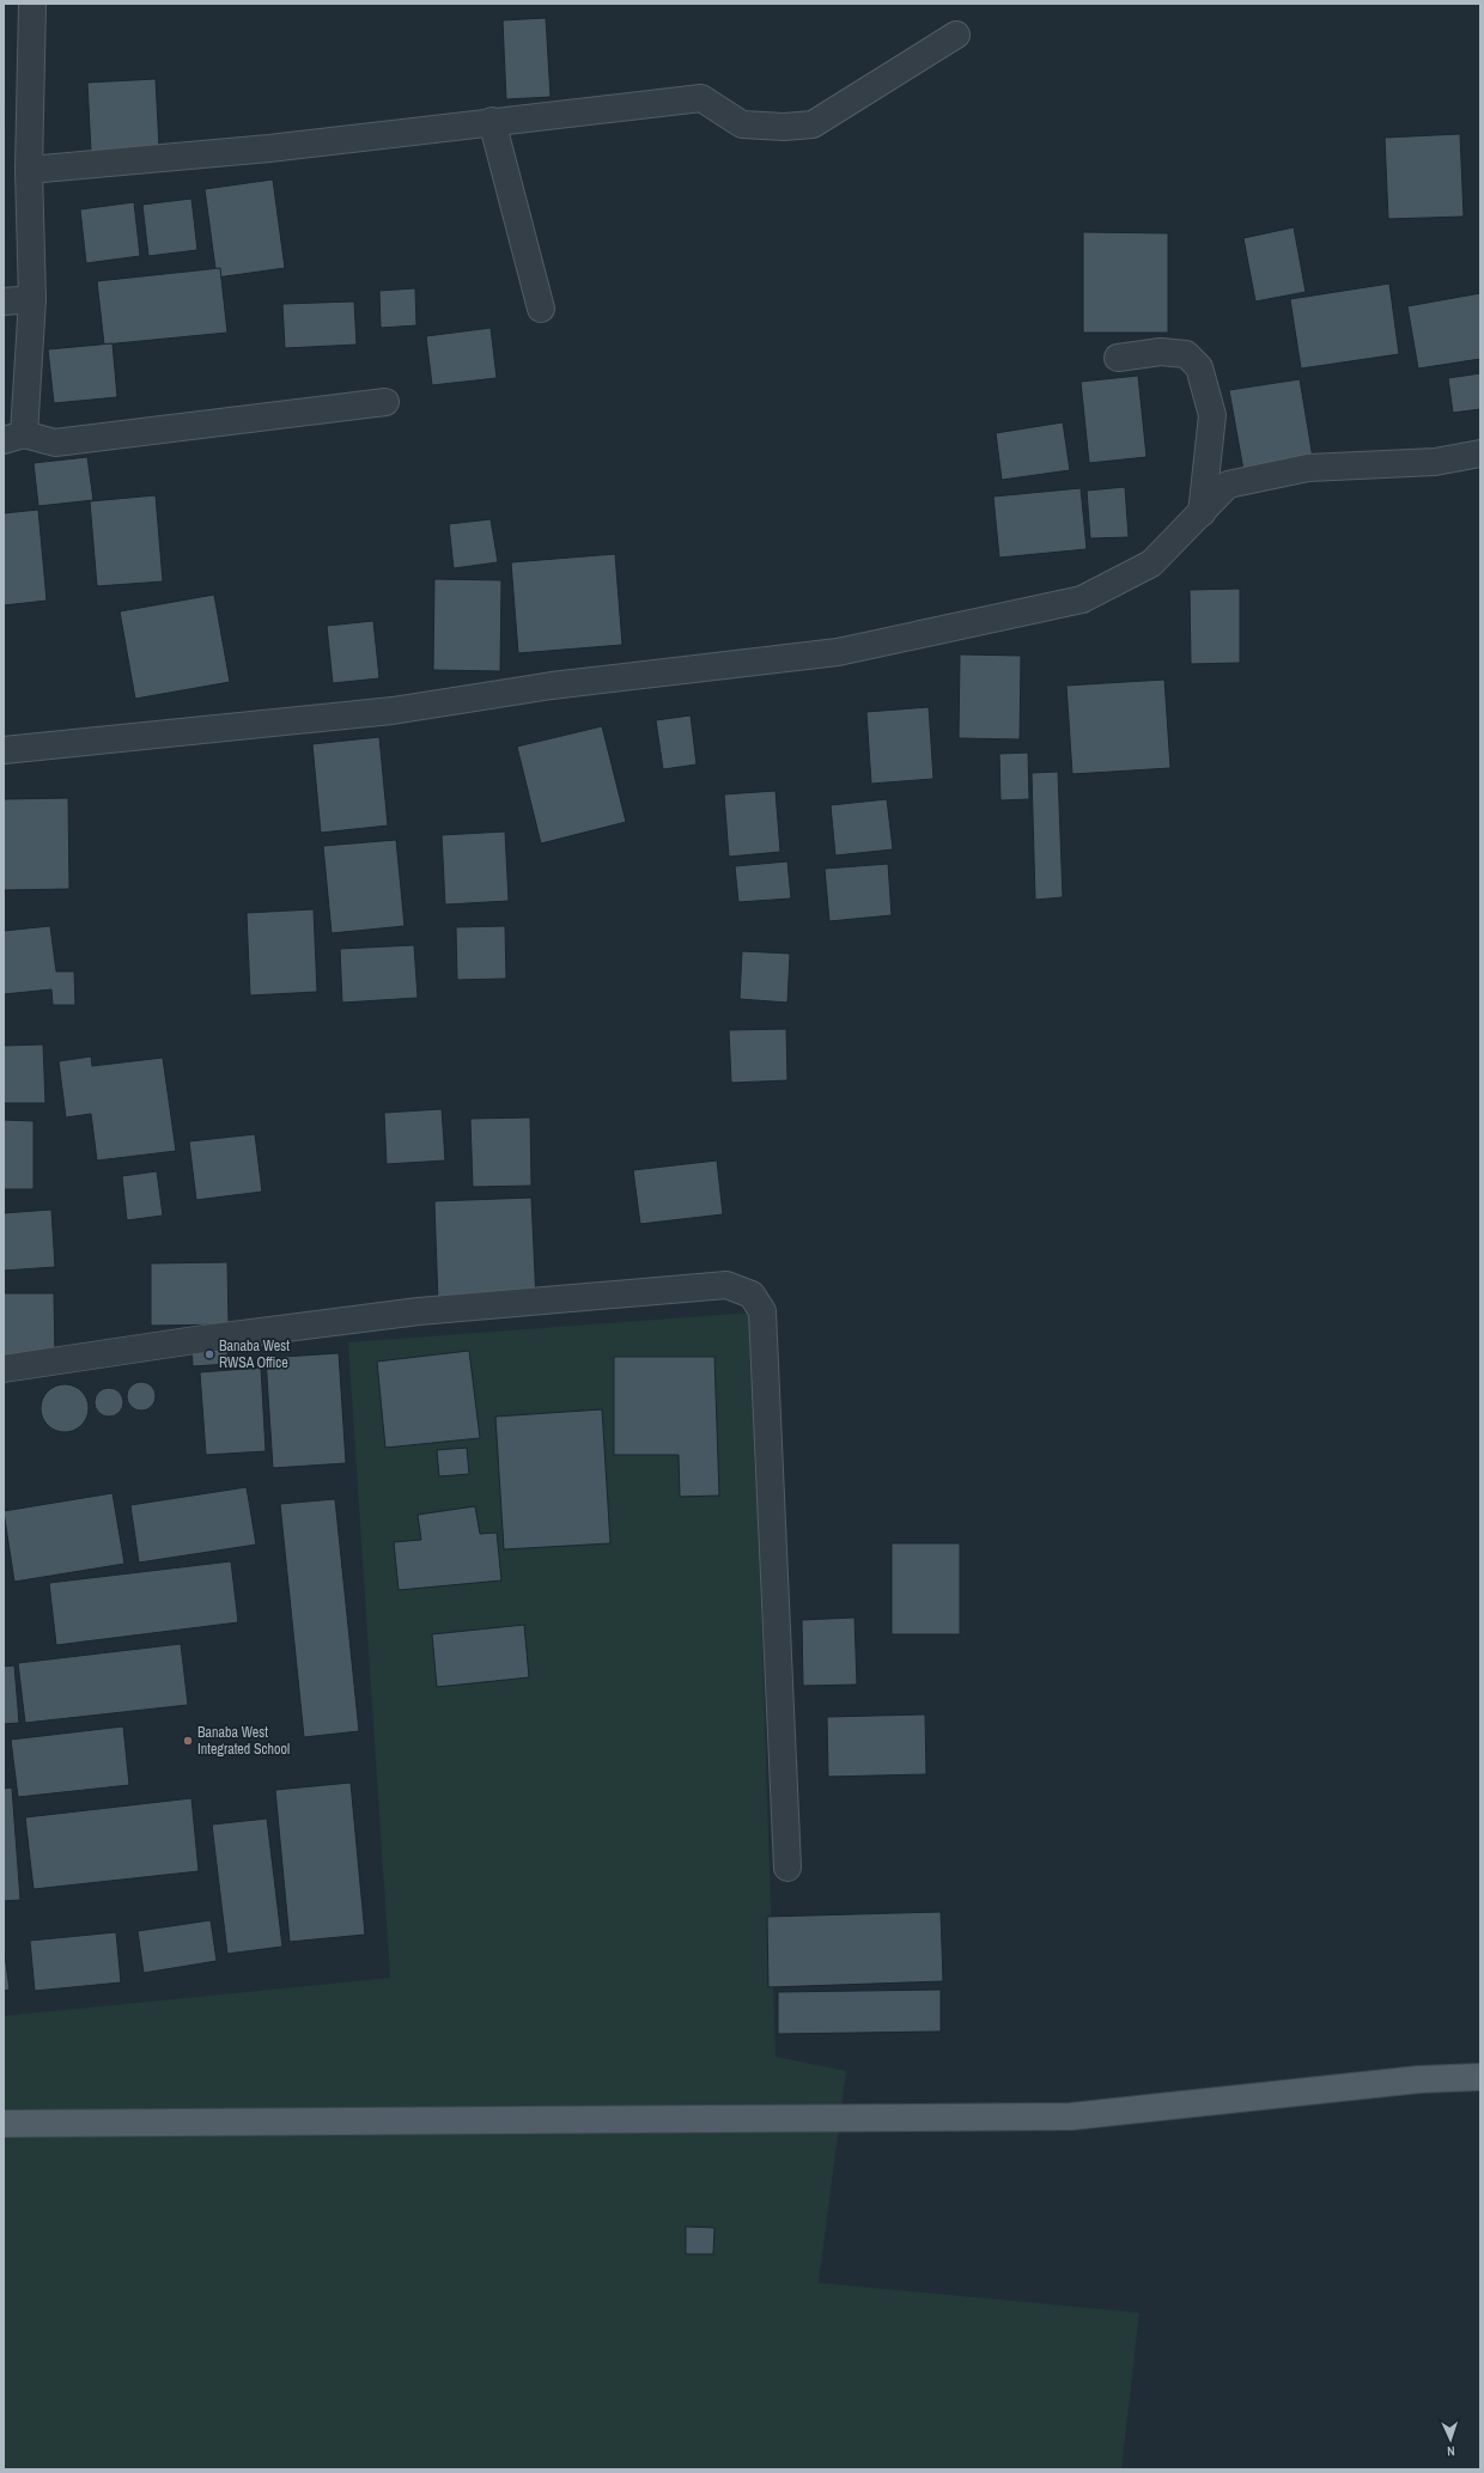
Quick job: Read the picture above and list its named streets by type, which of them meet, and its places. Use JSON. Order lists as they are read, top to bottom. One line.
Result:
{"places":["Banaba West RWSA Office","Banaba West Integrated School"],"north":"bottom"}
